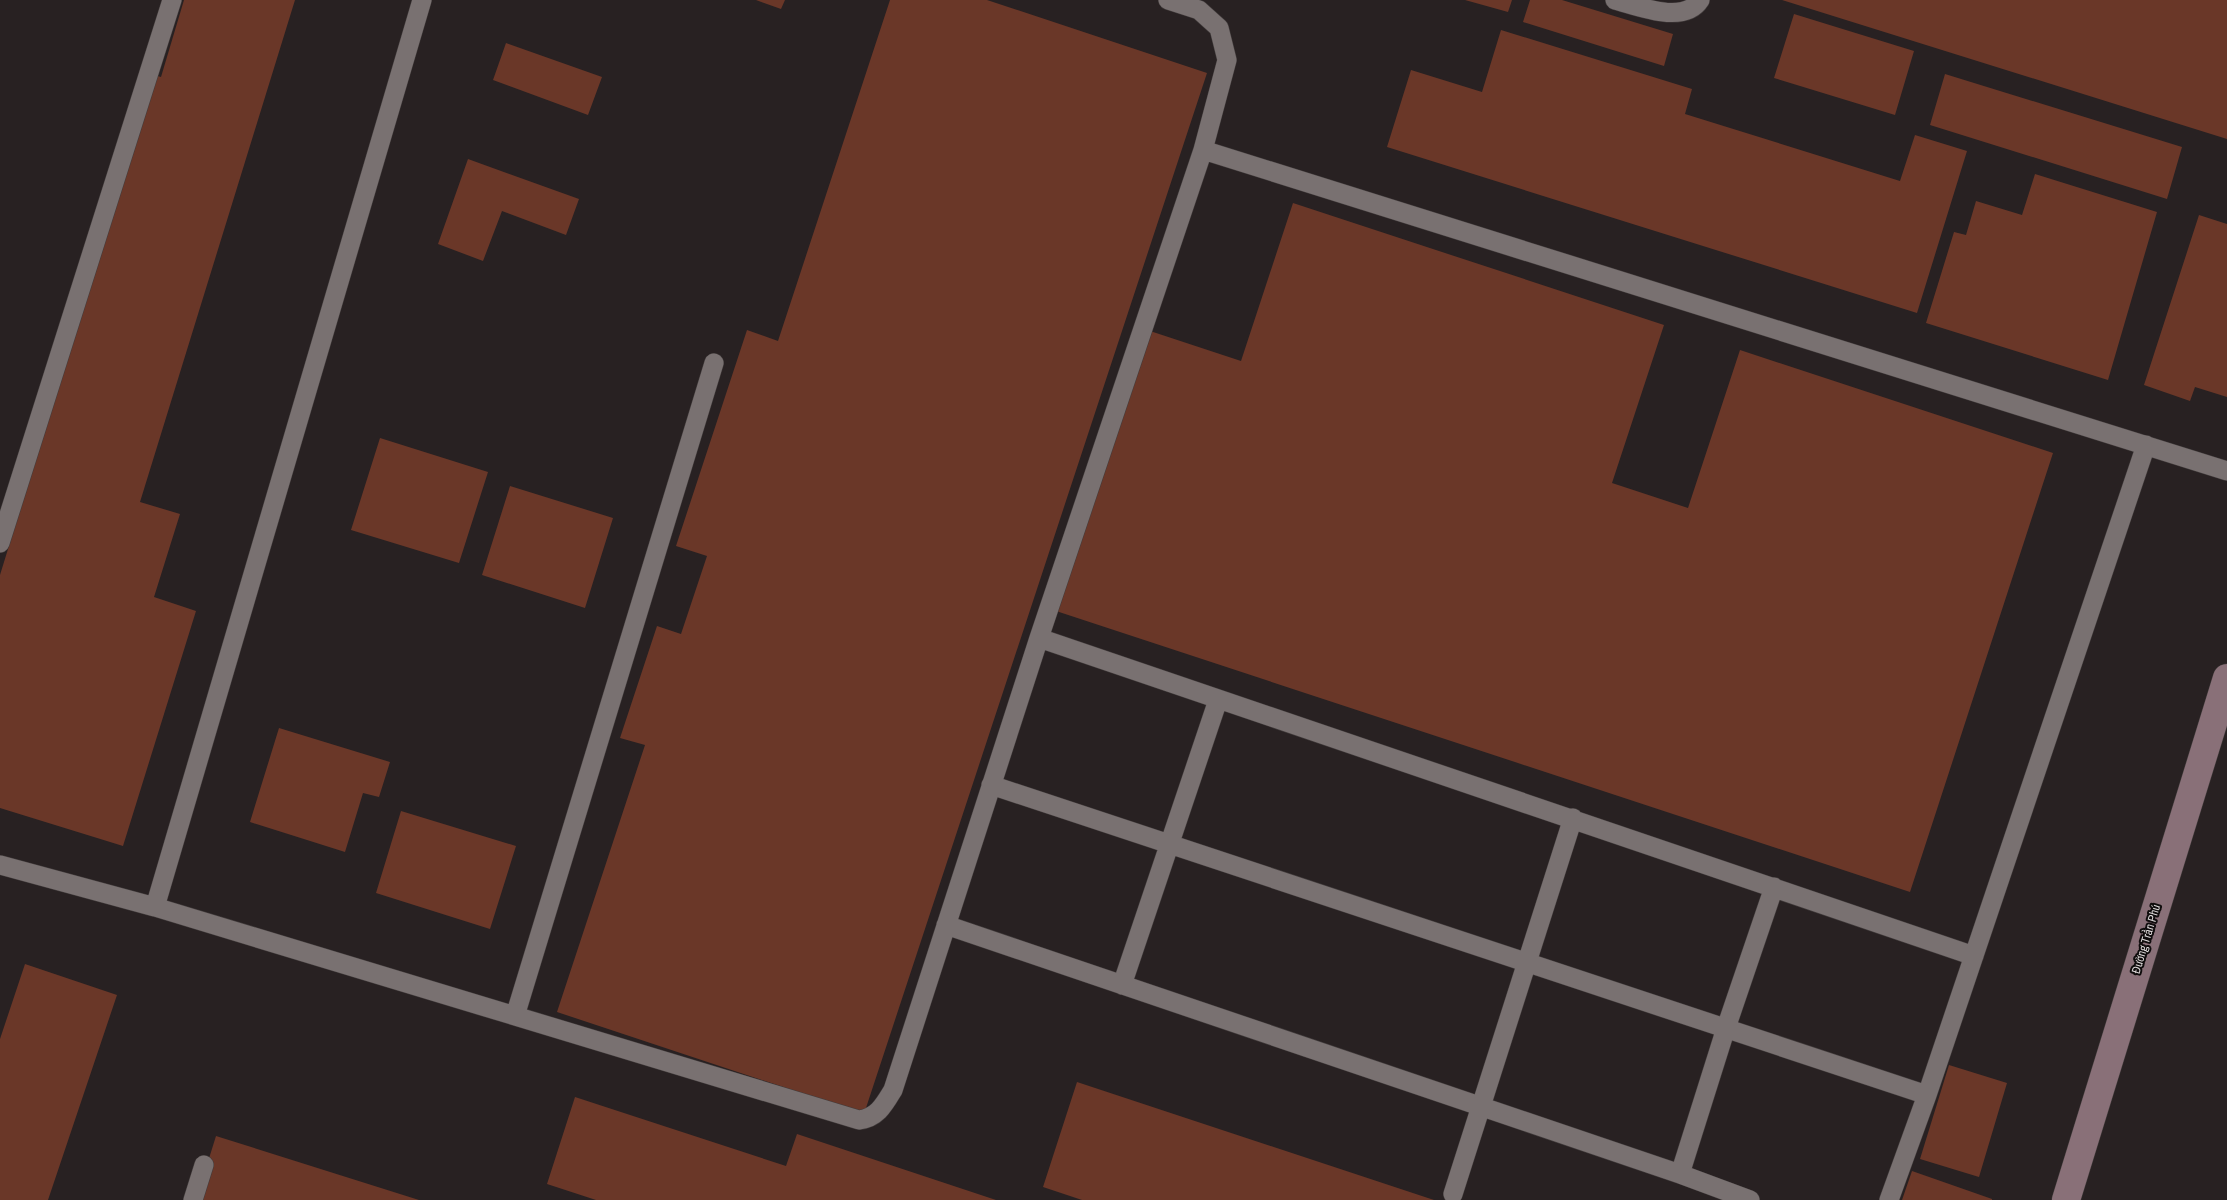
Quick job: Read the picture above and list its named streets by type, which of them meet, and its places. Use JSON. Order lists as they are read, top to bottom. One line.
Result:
{"streets":{"main road":["Đường Trần Phú"]}}
